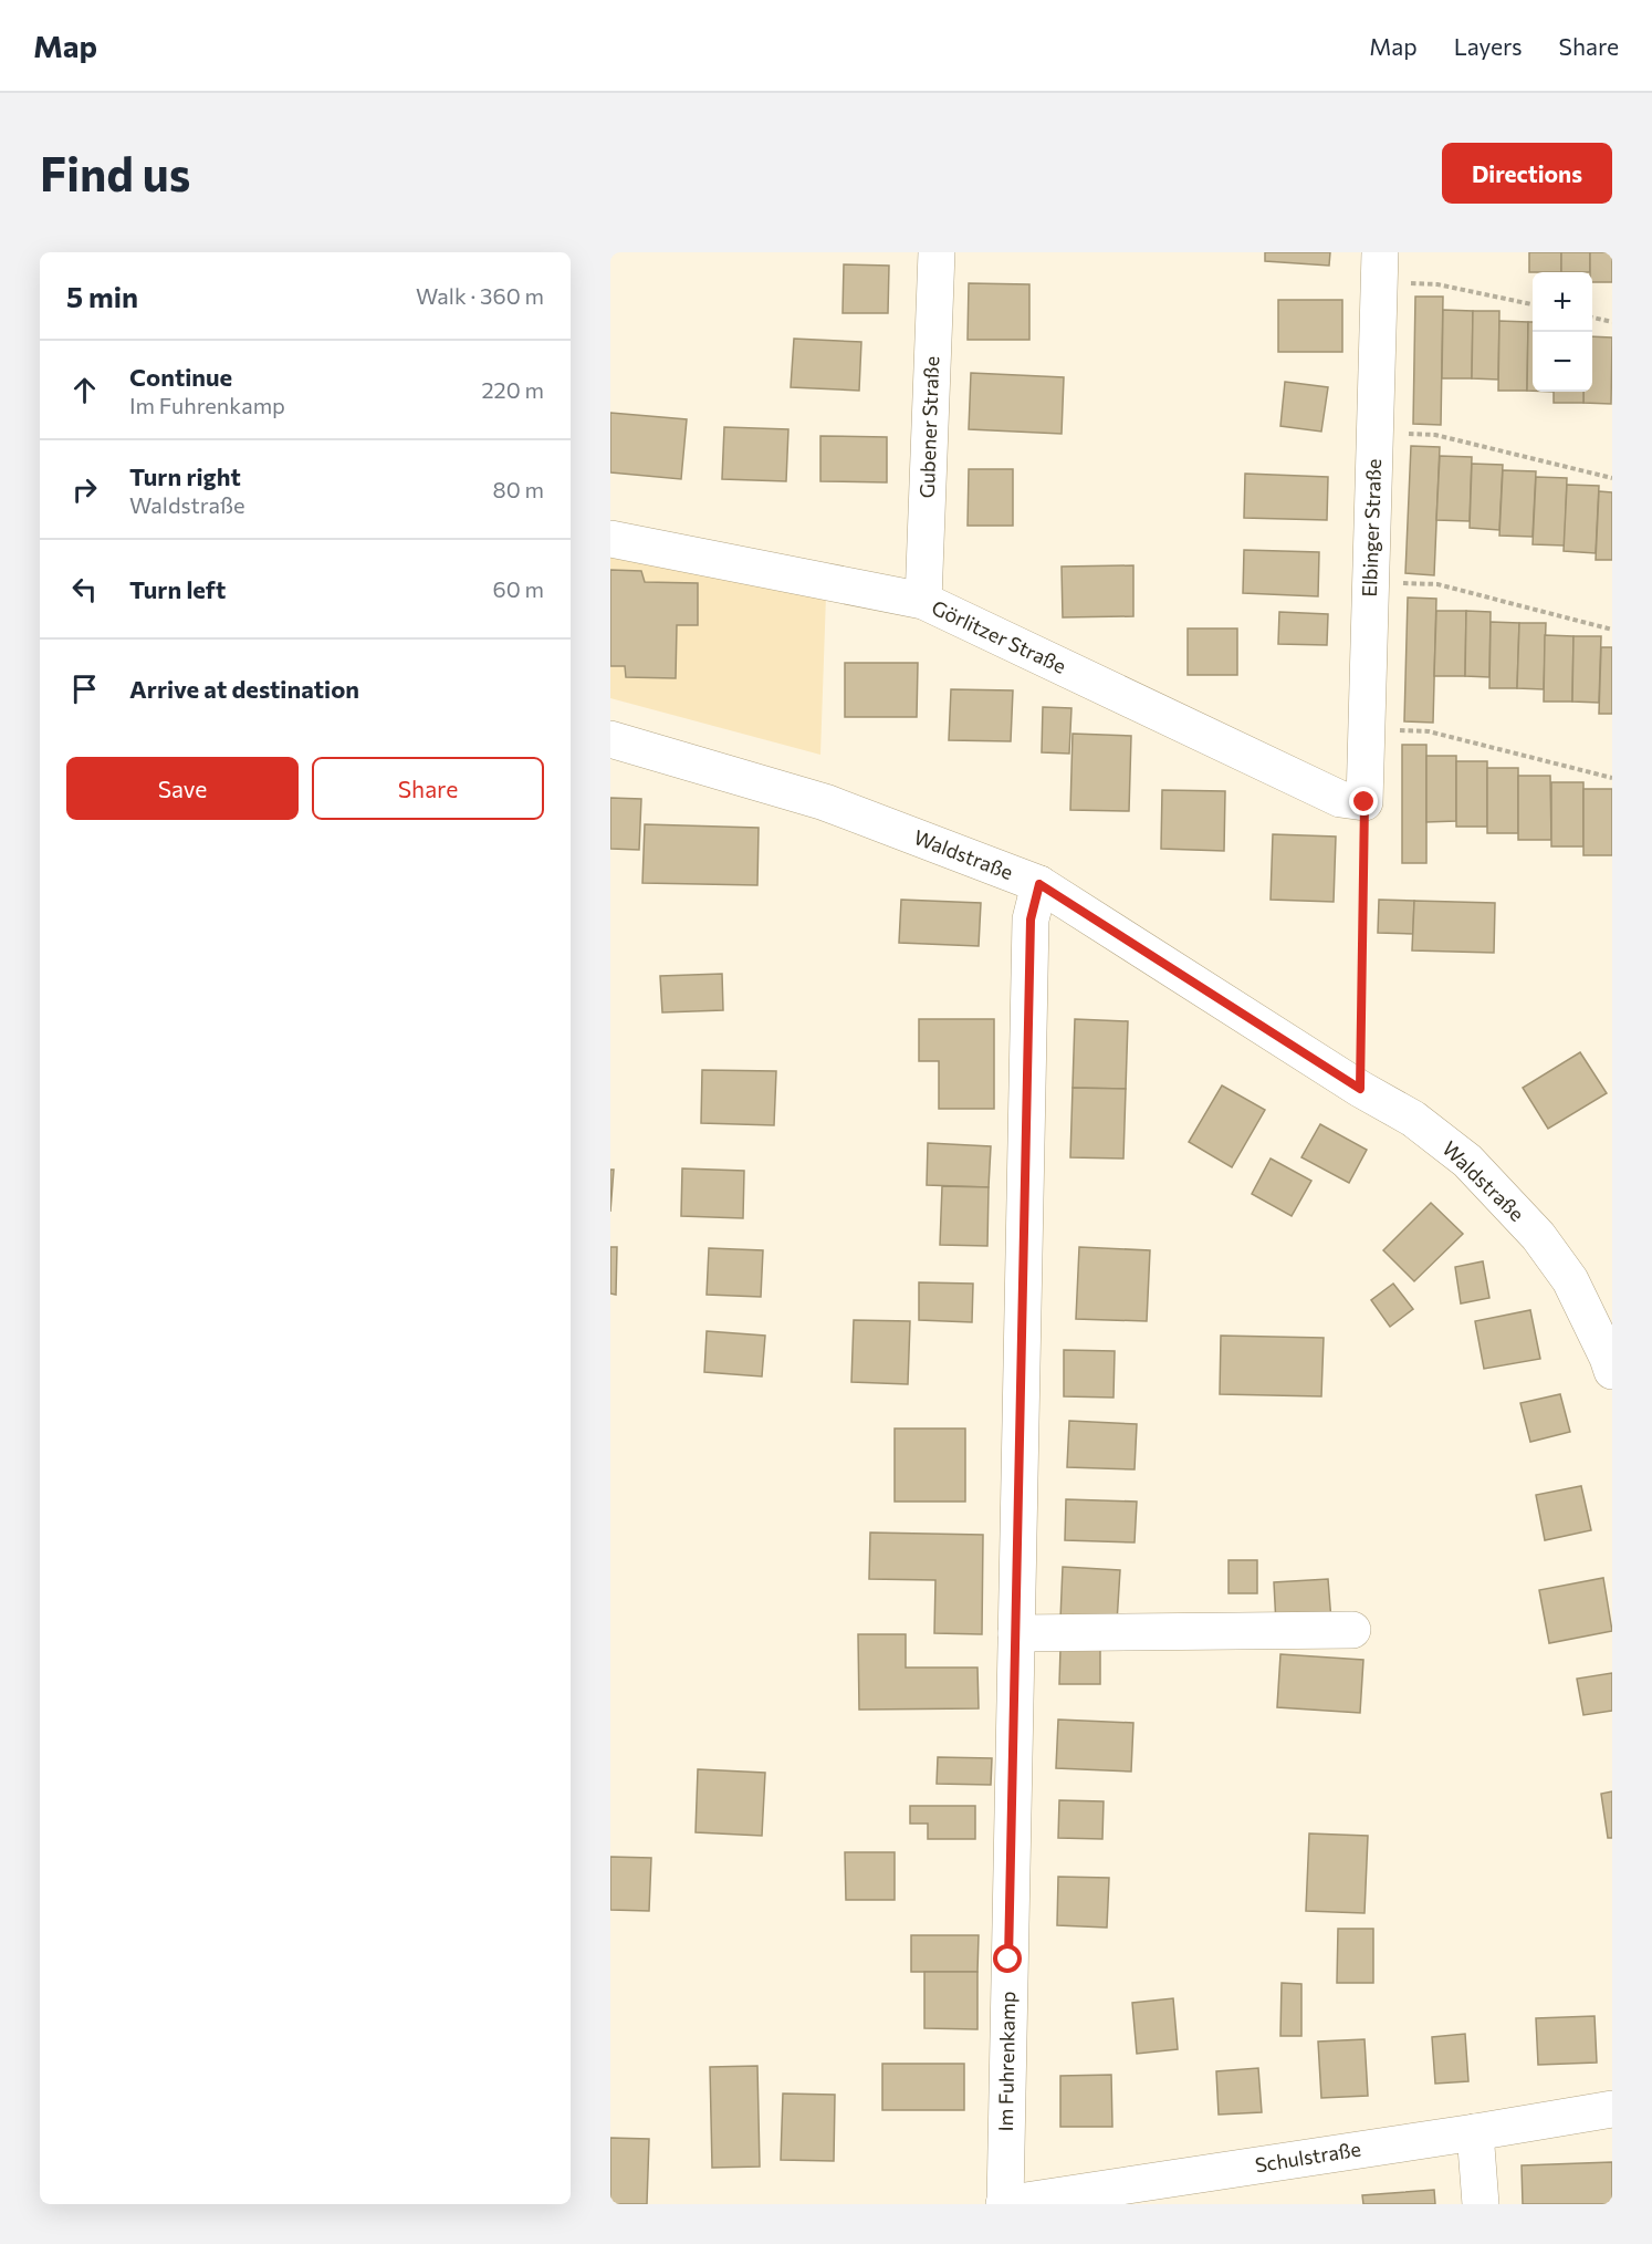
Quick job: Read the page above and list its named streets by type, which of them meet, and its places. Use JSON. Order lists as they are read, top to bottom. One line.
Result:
{"streets":{"street":["Gubener Straße","Elbinger Straße","Görlitzer Straße","Waldstraße","Im Fuhrenkamp","Schulstraße"]},"crossings":[["Gubener Straße","Görlitzer Straße"],["Elbinger Straße","Görlitzer Straße"],["Waldstraße","Im Fuhrenkamp"],["Im Fuhrenkamp","Schulstraße"]],"page":{"header":"Map","nav":["Map","Layers","Share"],"buttons":["Directions",["Save","Share"]],"title":"Find us","heading":["5 min","Walk · 360 m"],"map_buttons":["+","−"],"list":[["Continue","Im Fuhrenkamp","220 m"],["Turn right","Waldstraße","80 m"],["Turn left","60 m"],"Arrive at destination"]}}
